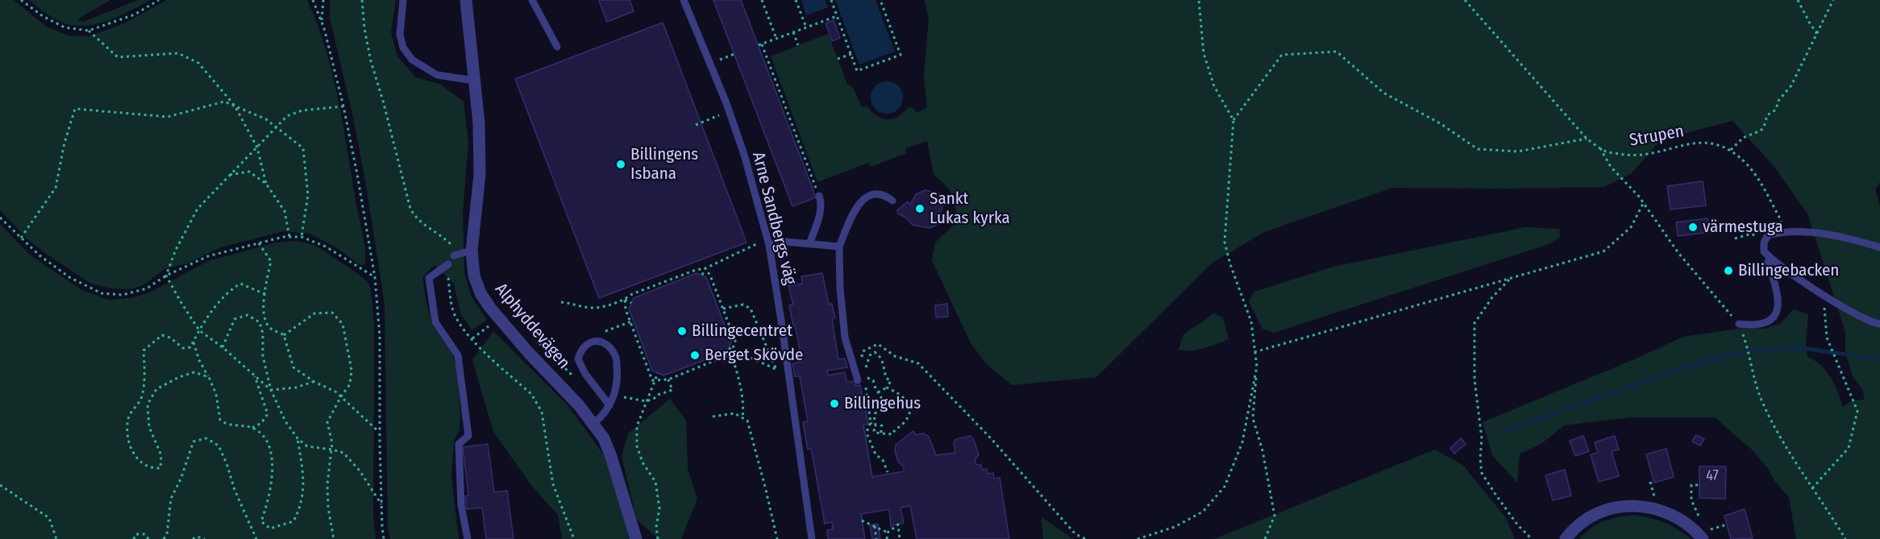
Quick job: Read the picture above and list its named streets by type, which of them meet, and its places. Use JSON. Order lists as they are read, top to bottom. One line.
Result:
{"streets":{"street":["Alphyddevägen"],"lane":["Arne Sandbergs väg"],"path":["Strupen"]},"places":["Billingens Isbana","Sankt Lukas kyrka","värmestuga","Billingebacken","Billingecentret","Berget Skövde","Billingehus"],"house_numbers":["47"]}
